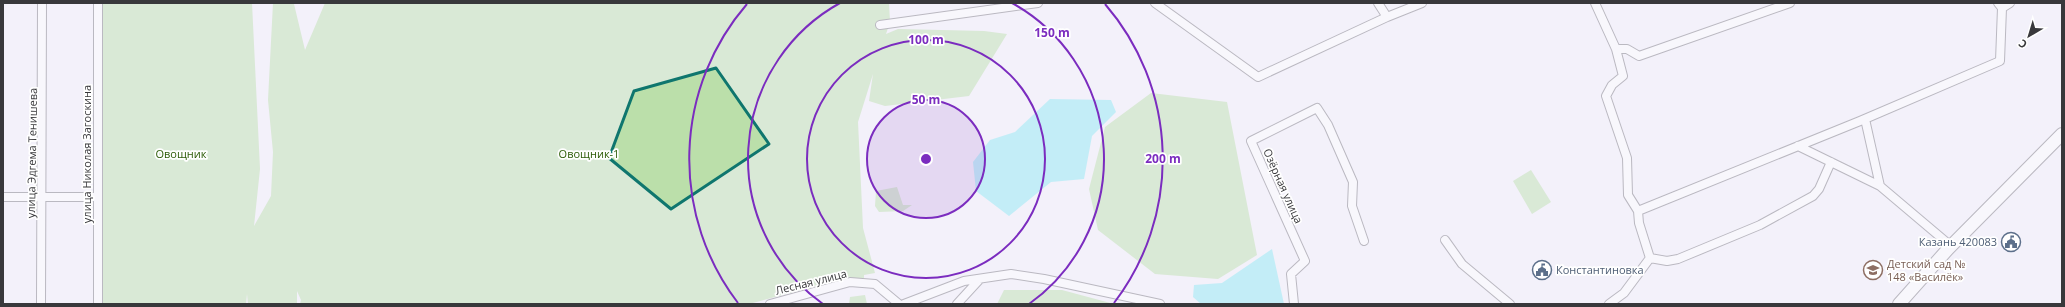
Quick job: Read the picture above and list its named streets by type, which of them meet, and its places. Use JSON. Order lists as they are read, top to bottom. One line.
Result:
{"streets":{"street":["улица Эдгема Тенишева","улица Николая Загоскина","Озёрная улица","Лесная улица"]},"parks":["Овощник","Овощник-1"],"places":{"public building":["Казань 420083","Константиновка"],"school or university":["Детский сад № 148 «Василёк»"]},"north":"bottom left","rings":["150 m","100 m","50 m","200 m"]}
